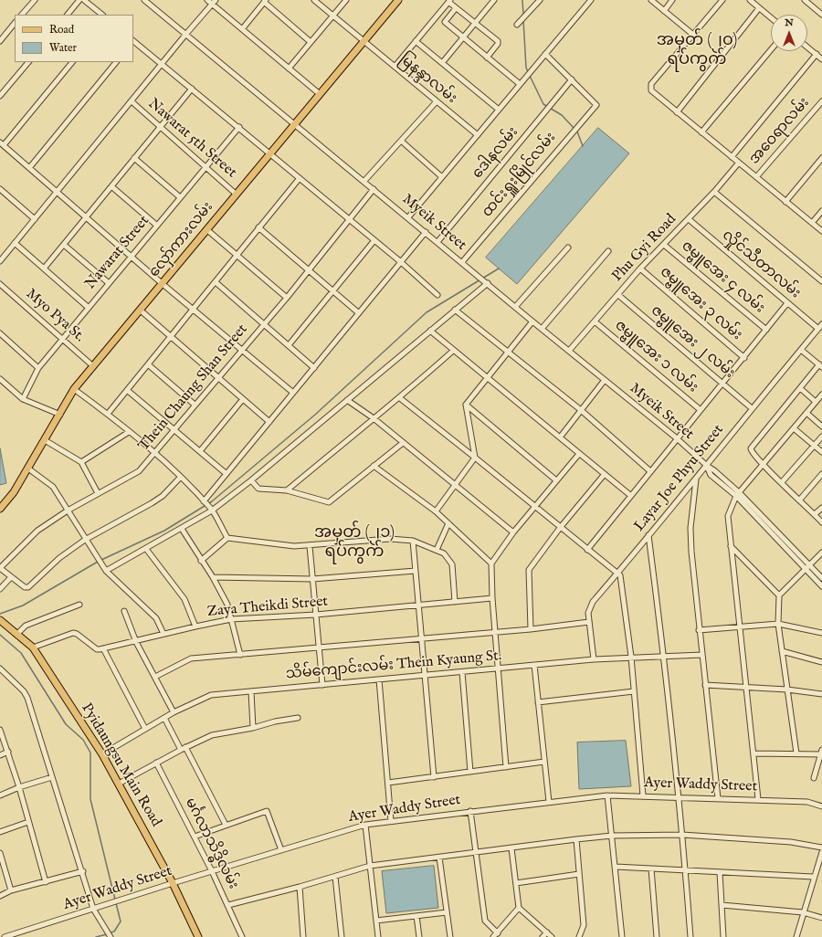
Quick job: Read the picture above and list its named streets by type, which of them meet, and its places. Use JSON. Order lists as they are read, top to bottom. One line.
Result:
{"streets":{"main road":["လှော်ကားလမ်း","Pyidaungsu Main Road"],"street":["မြနန္ဒာလမ်း","အဝေရာလမ်း","Nawarat 5th Street","ဒေါနလမ်း","ထင်းရှူးမြိုင်လမ်း","Myeik Street","Phu Gyi Road","Nawarat Street","လှိုင်သီတာလမ်း","ဇမ္ဗူအေး ၄ လမ်း","ဇမ္ဗူအေး ၃ လမ်း","Myo Pya St.","ဇမ္ဗူအေး ၂ လမ်း","ဇမ္ဗူအေး ၁ လမ်း","Thein Chaung Shan Street","Layar Joe Phyu Street","Zaya Theikdi Street","သိမ်ကျောင်းလမ်း Thein Kyaung St.","Ayer Waddy Street","မင်္ဂလာသိဒ္ဓိလမ်း"]},"crossings":[["မြနန္ဒာလမ်း","လှော်ကားလမ်း"],["Nawarat 5th Street","လှော်ကားလမ်း"],["Nawarat 5th Street","Nawarat Street"],["ဒေါနလမ်း","ထင်းရှူးမြိုင်လမ်း"],["ဒေါနလမ်း","Myeik Street"],["ထင်းရှူးမြိုင်လမ်း","Myeik Street"],["Myeik Street","လှော်ကားလမ်း"],["Myeik Street","Phu Gyi Road"],["Myeik Street","Thein Chaung Shan Street"],["Myeik Street","Layar Joe Phyu Street"],["လှော်ကားလမ်း","Myo Pya St."],["Phu Gyi Road","လှိုင်သီတာလမ်း"],["Phu Gyi Road","ဇမ္ဗူအေး ၄ လမ်း"],["Phu Gyi Road","ဇမ္ဗူအေး ၃ လမ်း"],["Phu Gyi Road","ဇမ္ဗူအေး ၂ လမ်း"],["Phu Gyi Road","ဇမ္ဗူအေး ၁ လမ်း"],["Nawarat Street","Myo Pya St."],["လှိုင်သီတာလမ်း","Layar Joe Phyu Street"],["ဇမ္ဗူအေး ၂ လမ်း","Layar Joe Phyu Street"],["Layar Joe Phyu Street","သိမ်ကျောင်းလမ်း Thein Kyaung St."],["သိမ်ကျောင်းလမ်း Thein Kyaung St.","Pyidaungsu Main Road"],["Pyidaungsu Main Road","Ayer Waddy Street"],["Ayer Waddy Street","မင်္ဂလာသိဒ္ဓိလမ်း"]],"districts":["အမှတ် (၂၀) ရပ်ကွက်","အမှတ် (၂၁) ရပ်ကွက်"],"legend":["Road","Water"],"north":"top"}
